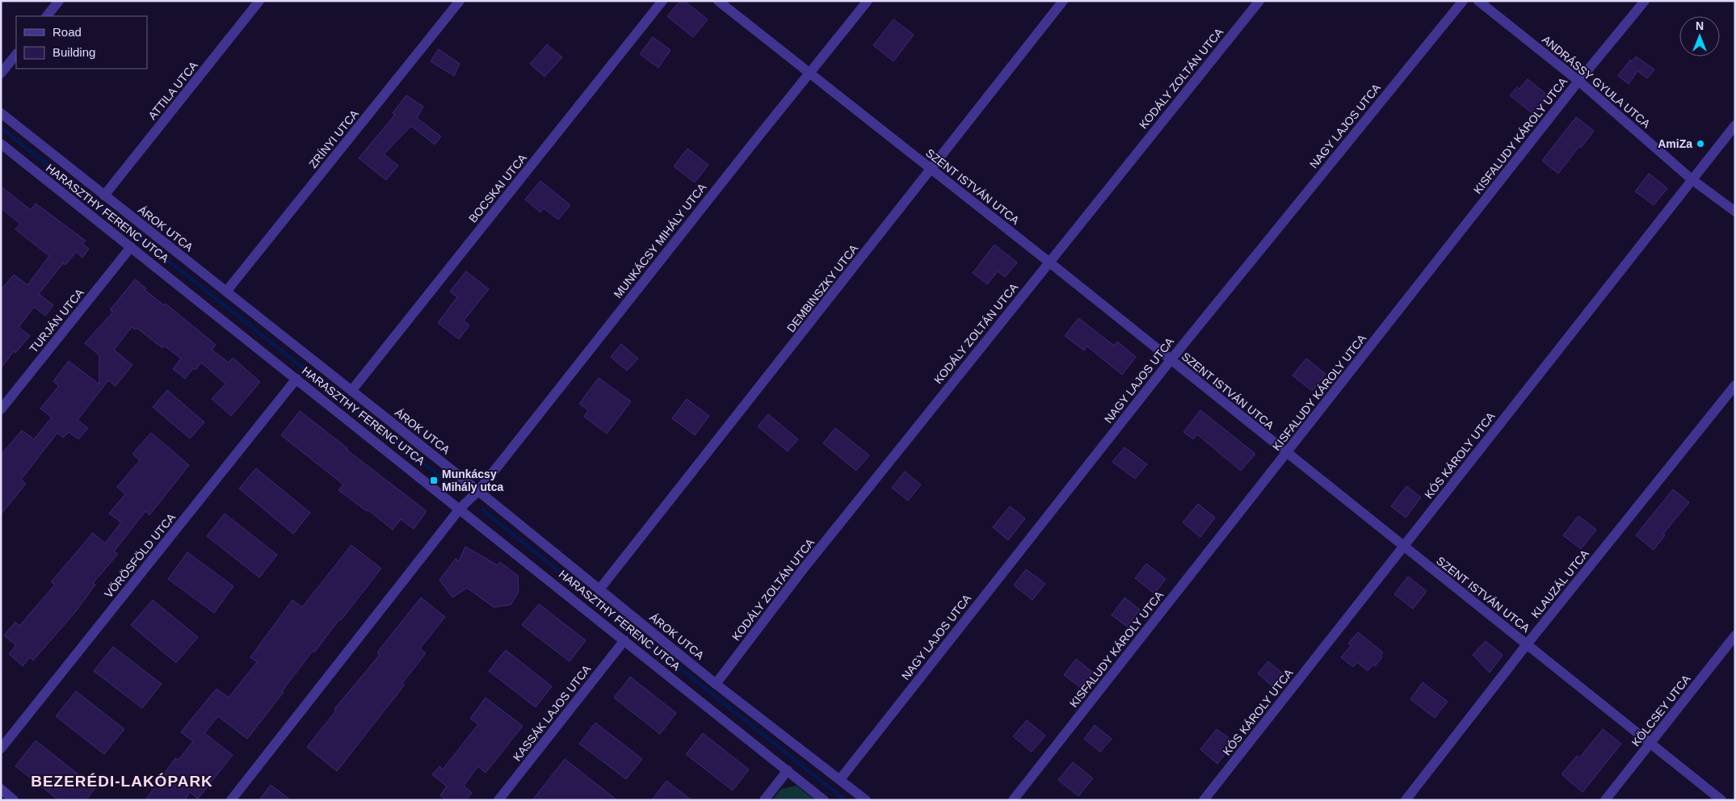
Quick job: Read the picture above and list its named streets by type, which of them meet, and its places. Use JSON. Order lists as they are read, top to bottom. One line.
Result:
{"streets":{"street":["KODÁLY ZOLTÁN UTCA","ANDRÁSSY GYULA UTCA","ATTILA UTCA","NAGY LAJOS UTCA","KISFALUDY KÁROLY UTCA","ZRÍNYI UTCA","SZENT ISTVÁN UTCA","BOCSKAI UTCA","HARASZTHY FERENC UTCA","ÁROK UTCA","MUNKÁCSY MIHÁLY UTCA","DEMBINSZKY UTCA","TURJÁN UTCA","KÓS KÁROLY UTCA","VÖRÖSFÖLD UTCA","KLAUZÁL UTCA","KÖLCSEY UTCA","KASSÁK LAJOS UTCA"]},"crossings":[["KODÁLY ZOLTÁN UTCA","SZENT ISTVÁN UTCA"],["KODÁLY ZOLTÁN UTCA","ÁROK UTCA"],["ANDRÁSSY GYULA UTCA","KISFALUDY KÁROLY UTCA"],["ANDRÁSSY GYULA UTCA","KÓS KÁROLY UTCA"],["ATTILA UTCA","ÁROK UTCA"],["NAGY LAJOS UTCA","SZENT ISTVÁN UTCA"],["NAGY LAJOS UTCA","ÁROK UTCA"],["KISFALUDY KÁROLY UTCA","SZENT ISTVÁN UTCA"],["ZRÍNYI UTCA","ÁROK UTCA"],["SZENT ISTVÁN UTCA","MUNKÁCSY MIHÁLY UTCA"],["SZENT ISTVÁN UTCA","DEMBINSZKY UTCA"],["SZENT ISTVÁN UTCA","KÓS KÁROLY UTCA"],["SZENT ISTVÁN UTCA","KLAUZÁL UTCA"],["SZENT ISTVÁN UTCA","KÖLCSEY UTCA"],["BOCSKAI UTCA","ÁROK UTCA"],["HARASZTHY FERENC UTCA","MUNKÁCSY MIHÁLY UTCA"],["HARASZTHY FERENC UTCA","TURJÁN UTCA"],["HARASZTHY FERENC UTCA","VÖRÖSFÖLD UTCA"],["HARASZTHY FERENC UTCA","KASSÁK LAJOS UTCA"],["ÁROK UTCA","MUNKÁCSY MIHÁLY UTCA"],["ÁROK UTCA","DEMBINSZKY UTCA"]],"districts":["BEZERÉDI-LAKÓPARK"],"places":{"other":["AmiZa"],"transit":["Munkácsy Mihály utca"]},"legend":["Road","Building"],"north":"top"}
